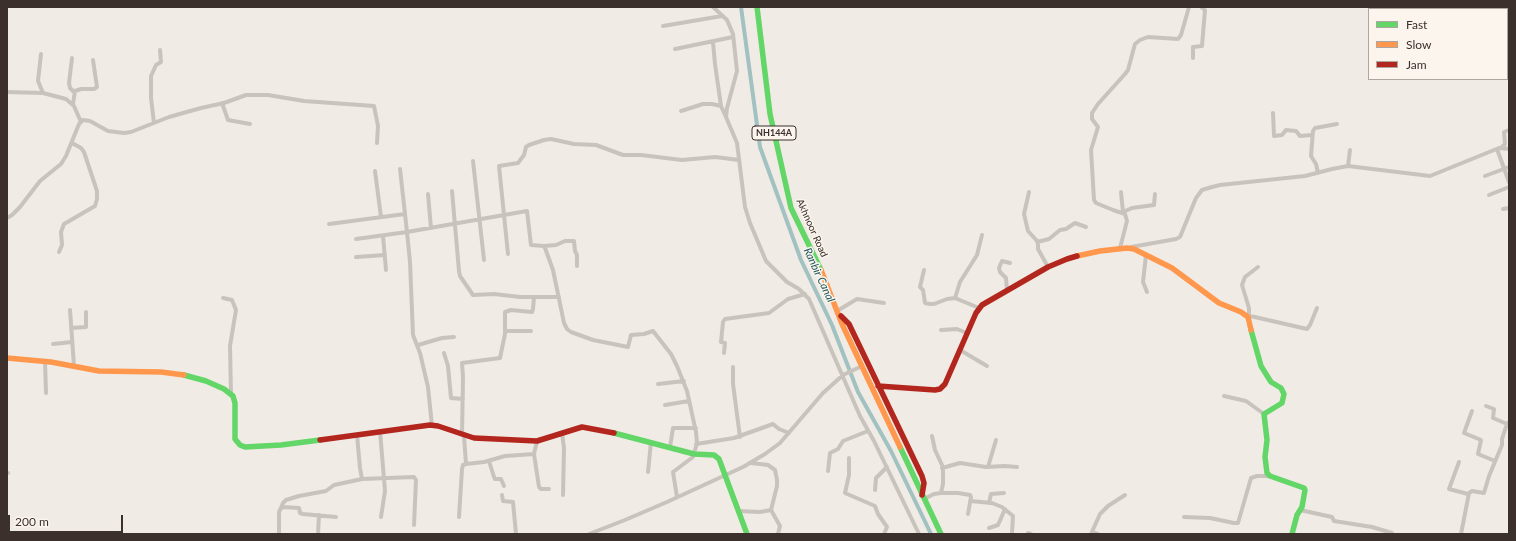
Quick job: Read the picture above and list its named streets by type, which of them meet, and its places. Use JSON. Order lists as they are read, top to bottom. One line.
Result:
{"streets":{"main road":["NH144A","Akhnoor Road"]},"water":["Ranbir Canal"],"legend":["Fast","Slow","Jam"],"scale_bar":"200 m"}
